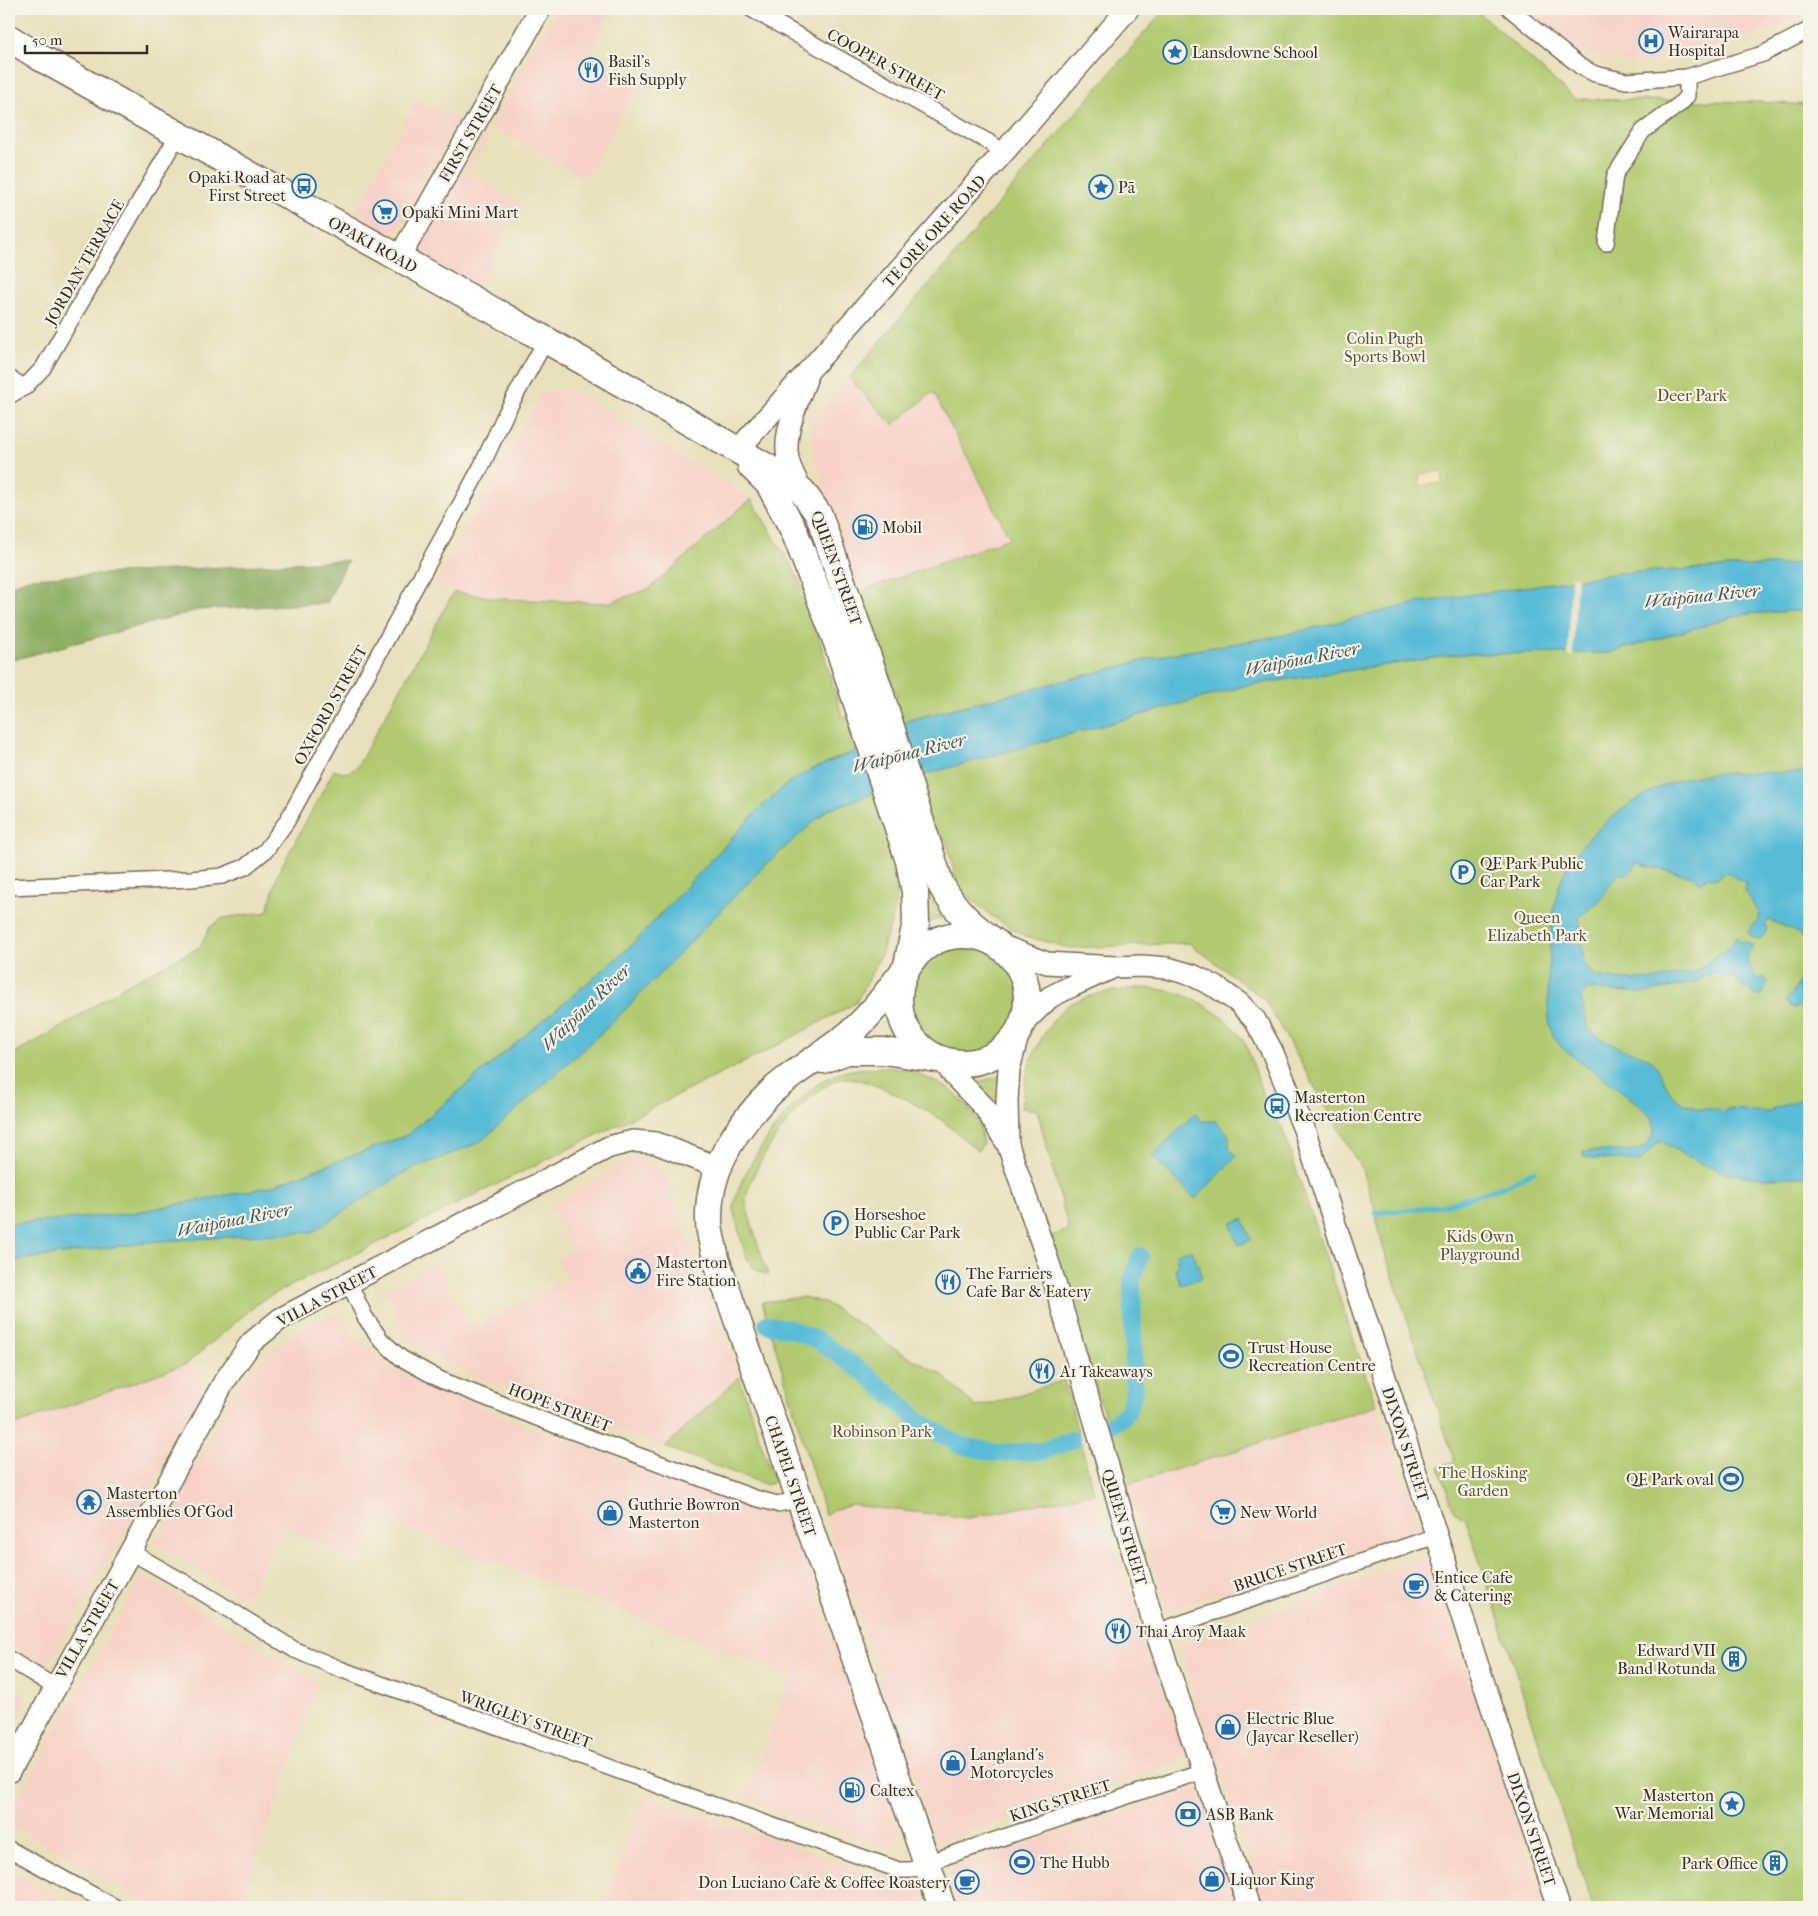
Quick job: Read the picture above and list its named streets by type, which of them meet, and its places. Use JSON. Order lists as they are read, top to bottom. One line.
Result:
{"streets":{"highway":["OPAKI ROAD","QUEEN STREET","CHAPEL STREET"],"street":["COOPER STREET","FIRST STREET","TE ORE ORE ROAD","JORDAN TERRACE","OXFORD STREET","VILLA STREET","HOPE STREET","DIXON STREET","BRUCE STREET","WRIGLEY STREET","KING STREET"]},"crossings":[["COOPER STREET","TE ORE ORE ROAD"],["FIRST STREET","OPAKI ROAD"],["TE ORE ORE ROAD","OPAKI ROAD"],["TE ORE ORE ROAD","QUEEN STREET"],["OPAKI ROAD","JORDAN TERRACE"],["OPAKI ROAD","QUEEN STREET"],["OPAKI ROAD","OXFORD STREET"],["QUEEN STREET","DIXON STREET"],["QUEEN STREET","CHAPEL STREET"],["QUEEN STREET","BRUCE STREET"],["QUEEN STREET","KING STREET"],["VILLA STREET","HOPE STREET"],["VILLA STREET","CHAPEL STREET"],["VILLA STREET","WRIGLEY STREET"],["HOPE STREET","CHAPEL STREET"],["DIXON STREET","CHAPEL STREET"],["DIXON STREET","BRUCE STREET"],["CHAPEL STREET","WRIGLEY STREET"],["CHAPEL STREET","KING STREET"],["WRIGLEY STREET","KING STREET"]],"water":["Waipōua River"],"parks":["Colin Pugh Sports Bowl","Deer Park","Queen Elizabeth Park","Kids Own Playground","Robinson Park","The Hosking Garden"],"places":{"hospital":["Wairarapa Hospital"],"place":["Lansdowne School","Pā","Masterton War Memorial"],"restaurant":["Basil's Fish Supply","The Farriers Cafe Bar & Eatery","A1 Takeaways","Thai Aroy Maak"],"bus stop":["Opaki Road at First Street","Masterton Recreation Centre"],"supermarket":["Opaki Mini Mart","New World"],"fuel station":["Mobil","Caltex"],"parking":["QE Park Public Car Park","Horseshoe Public Car Park"],"public building":["Masterton Fire Station"],"sports":["Trust House Recreation Centre","QE Park oval","The Hubb"],"temple":["Masterton Assemblies Of God"],"shop":["Guthrie Bowron Masterton","Electric Blue (Jaycar Reseller)","Langland's Motorcycles","Liquor King"],"cafe":["Entice Cafe & Catering","Don Luciano Cafe & Coffee Roastery"],"building":["Edward VII Band Rotunda","Park Office"],"bank":["ASB Bank"]},"scale_bar":"50 m"}
